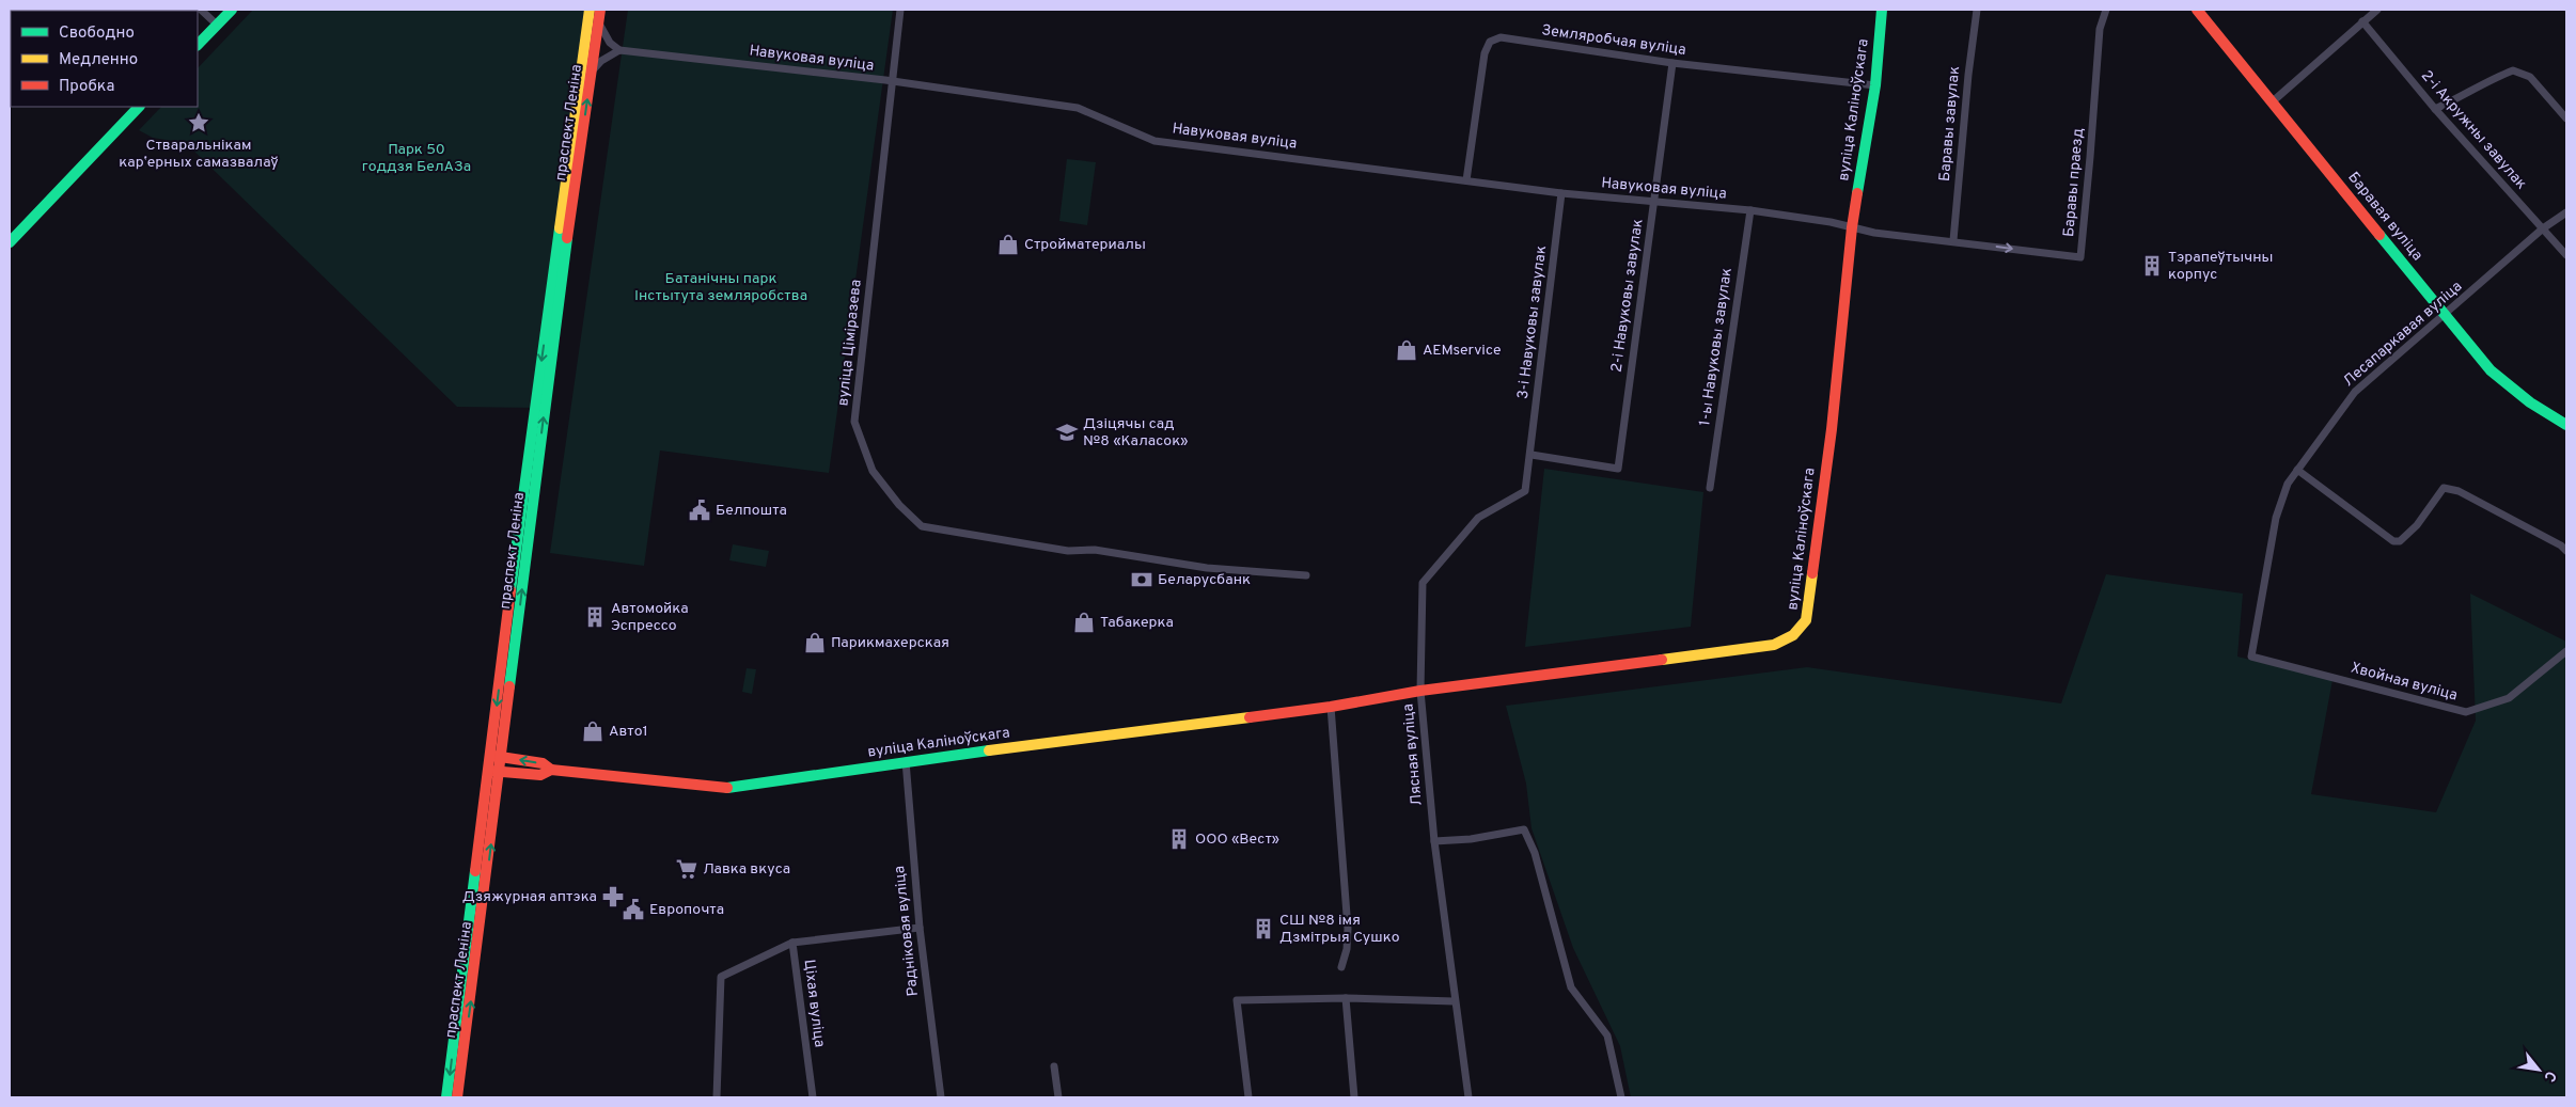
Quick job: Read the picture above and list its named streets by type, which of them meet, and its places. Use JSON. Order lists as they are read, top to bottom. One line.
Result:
{"streets":{"street":["Земляробчая вуліца","Навуковая вуліца","вуліца Каліноўскага","праспект Леніна","Баравы завулак","2-і Акружны завулак","Баравы праезд","Баравая вуліца","2-і Навуковы завулак","3-і Навуковы завулак","Лесапаркавая вуліца","вуліца Ціміразева","1-ы Навуковы завулак","Хвойная вуліца","Лясная вуліца","Радніковая вуліца","Ціхая вуліца"]},"crossings":[["Земляробчая вуліца","Навуковая вуліца"],["Земляробчая вуліца","вуліца Каліноўскага"],["Земляробчая вуліца","2-і Навуковы завулак"],["Навуковая вуліца","вуліца Каліноўскага"],["Навуковая вуліца","Баравы праезд"],["Навуковая вуліца","2-і Навуковы завулак"],["Навуковая вуліца","3-і Навуковы завулак"],["Навуковая вуліца","вуліца Ціміразева"],["Навуковая вуліца","1-ы Навуковы завулак"],["вуліца Каліноўскага","праспект Леніна"],["вуліца Каліноўскага","Баравы праезд"],["вуліца Каліноўскага","Лясная вуліца"],["вуліца Каліноўскага","Радніковая вуліца"],["Баравы завулак","Баравы праезд"],["2-і Акружны завулак","Лесапаркавая вуліца"],["Баравая вуліца","Лесапаркавая вуліца"],["2-і Навуковы завулак","3-і Навуковы завулак"],["2-і Навуковы завулак","Лясная вуліца"],["3-і Навуковы завулак","Лясная вуліца"],["Лесапаркавая вуліца","Хвойная вуліца"],["Радніковая вуліца","Ціхая вуліца"]],"parks":["Парк 50 годдзя БелАЗа","Батанічны парк Інстытута земляробства"],"places":{"place":["Стваральнікам карʼерных самазвалаў"],"shop":["Стройматериалы","AEMservice","Табакерка","Парикмахерская","Авто1"],"building":["Тэрапеўтычны корпус","Автомойка Эспрессо","ООО «Вест»","СШ №8 імя Дзмітрыя Сушко"],"school or university":["Дзіцячы сад №8 «Каласок»"],"public building":["Белпошта","Европочта"],"bank":["Беларусбанк"],"supermarket":["Лавка вкуса"],"pharmacy":["Дзяжурная аптэка"]},"legend":["Свободно","Медленно","Пробка"],"north":"bottom right"}
